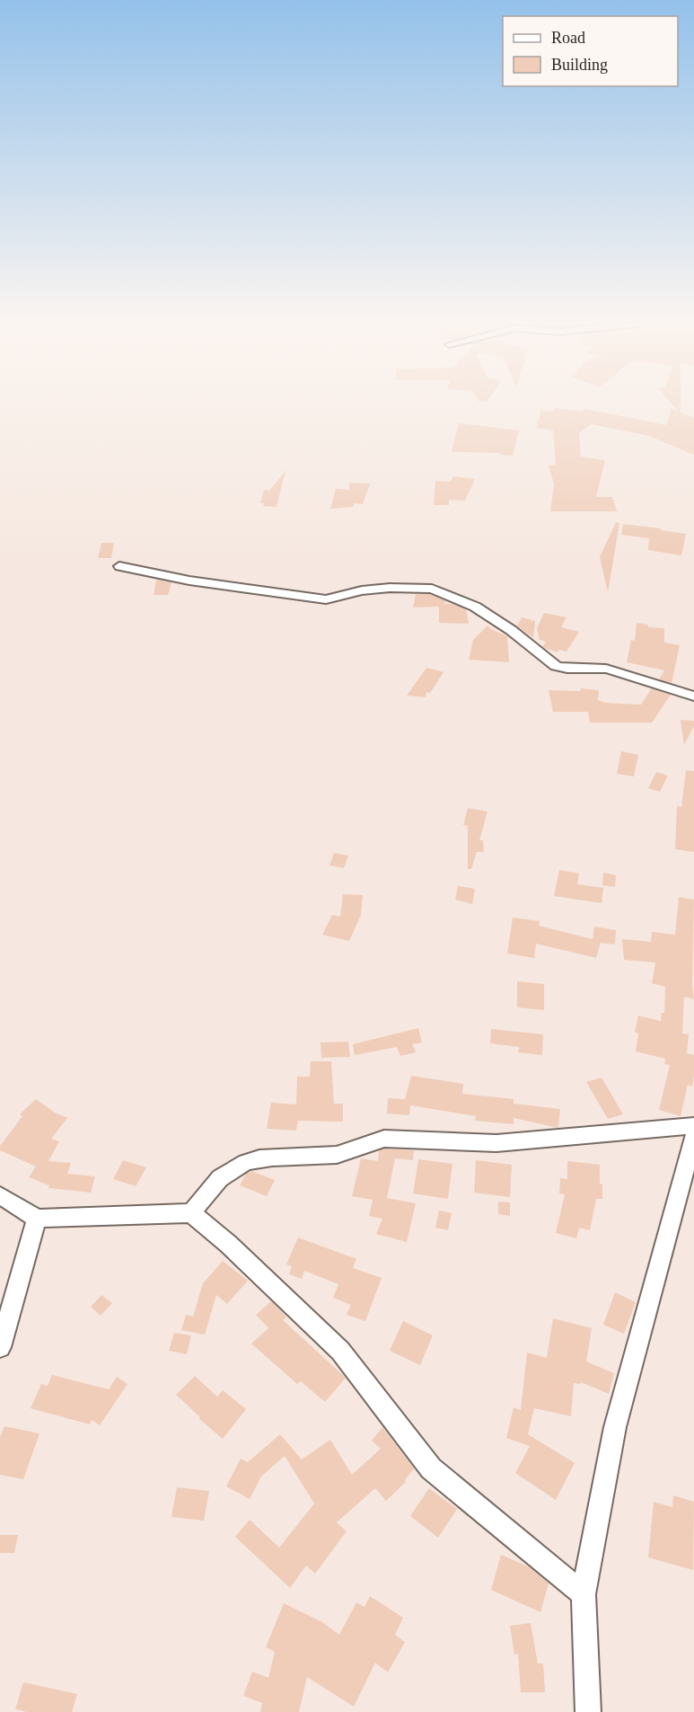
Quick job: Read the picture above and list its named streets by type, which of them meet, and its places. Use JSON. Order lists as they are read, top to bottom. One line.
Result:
{"legend":["Road","Building"]}
